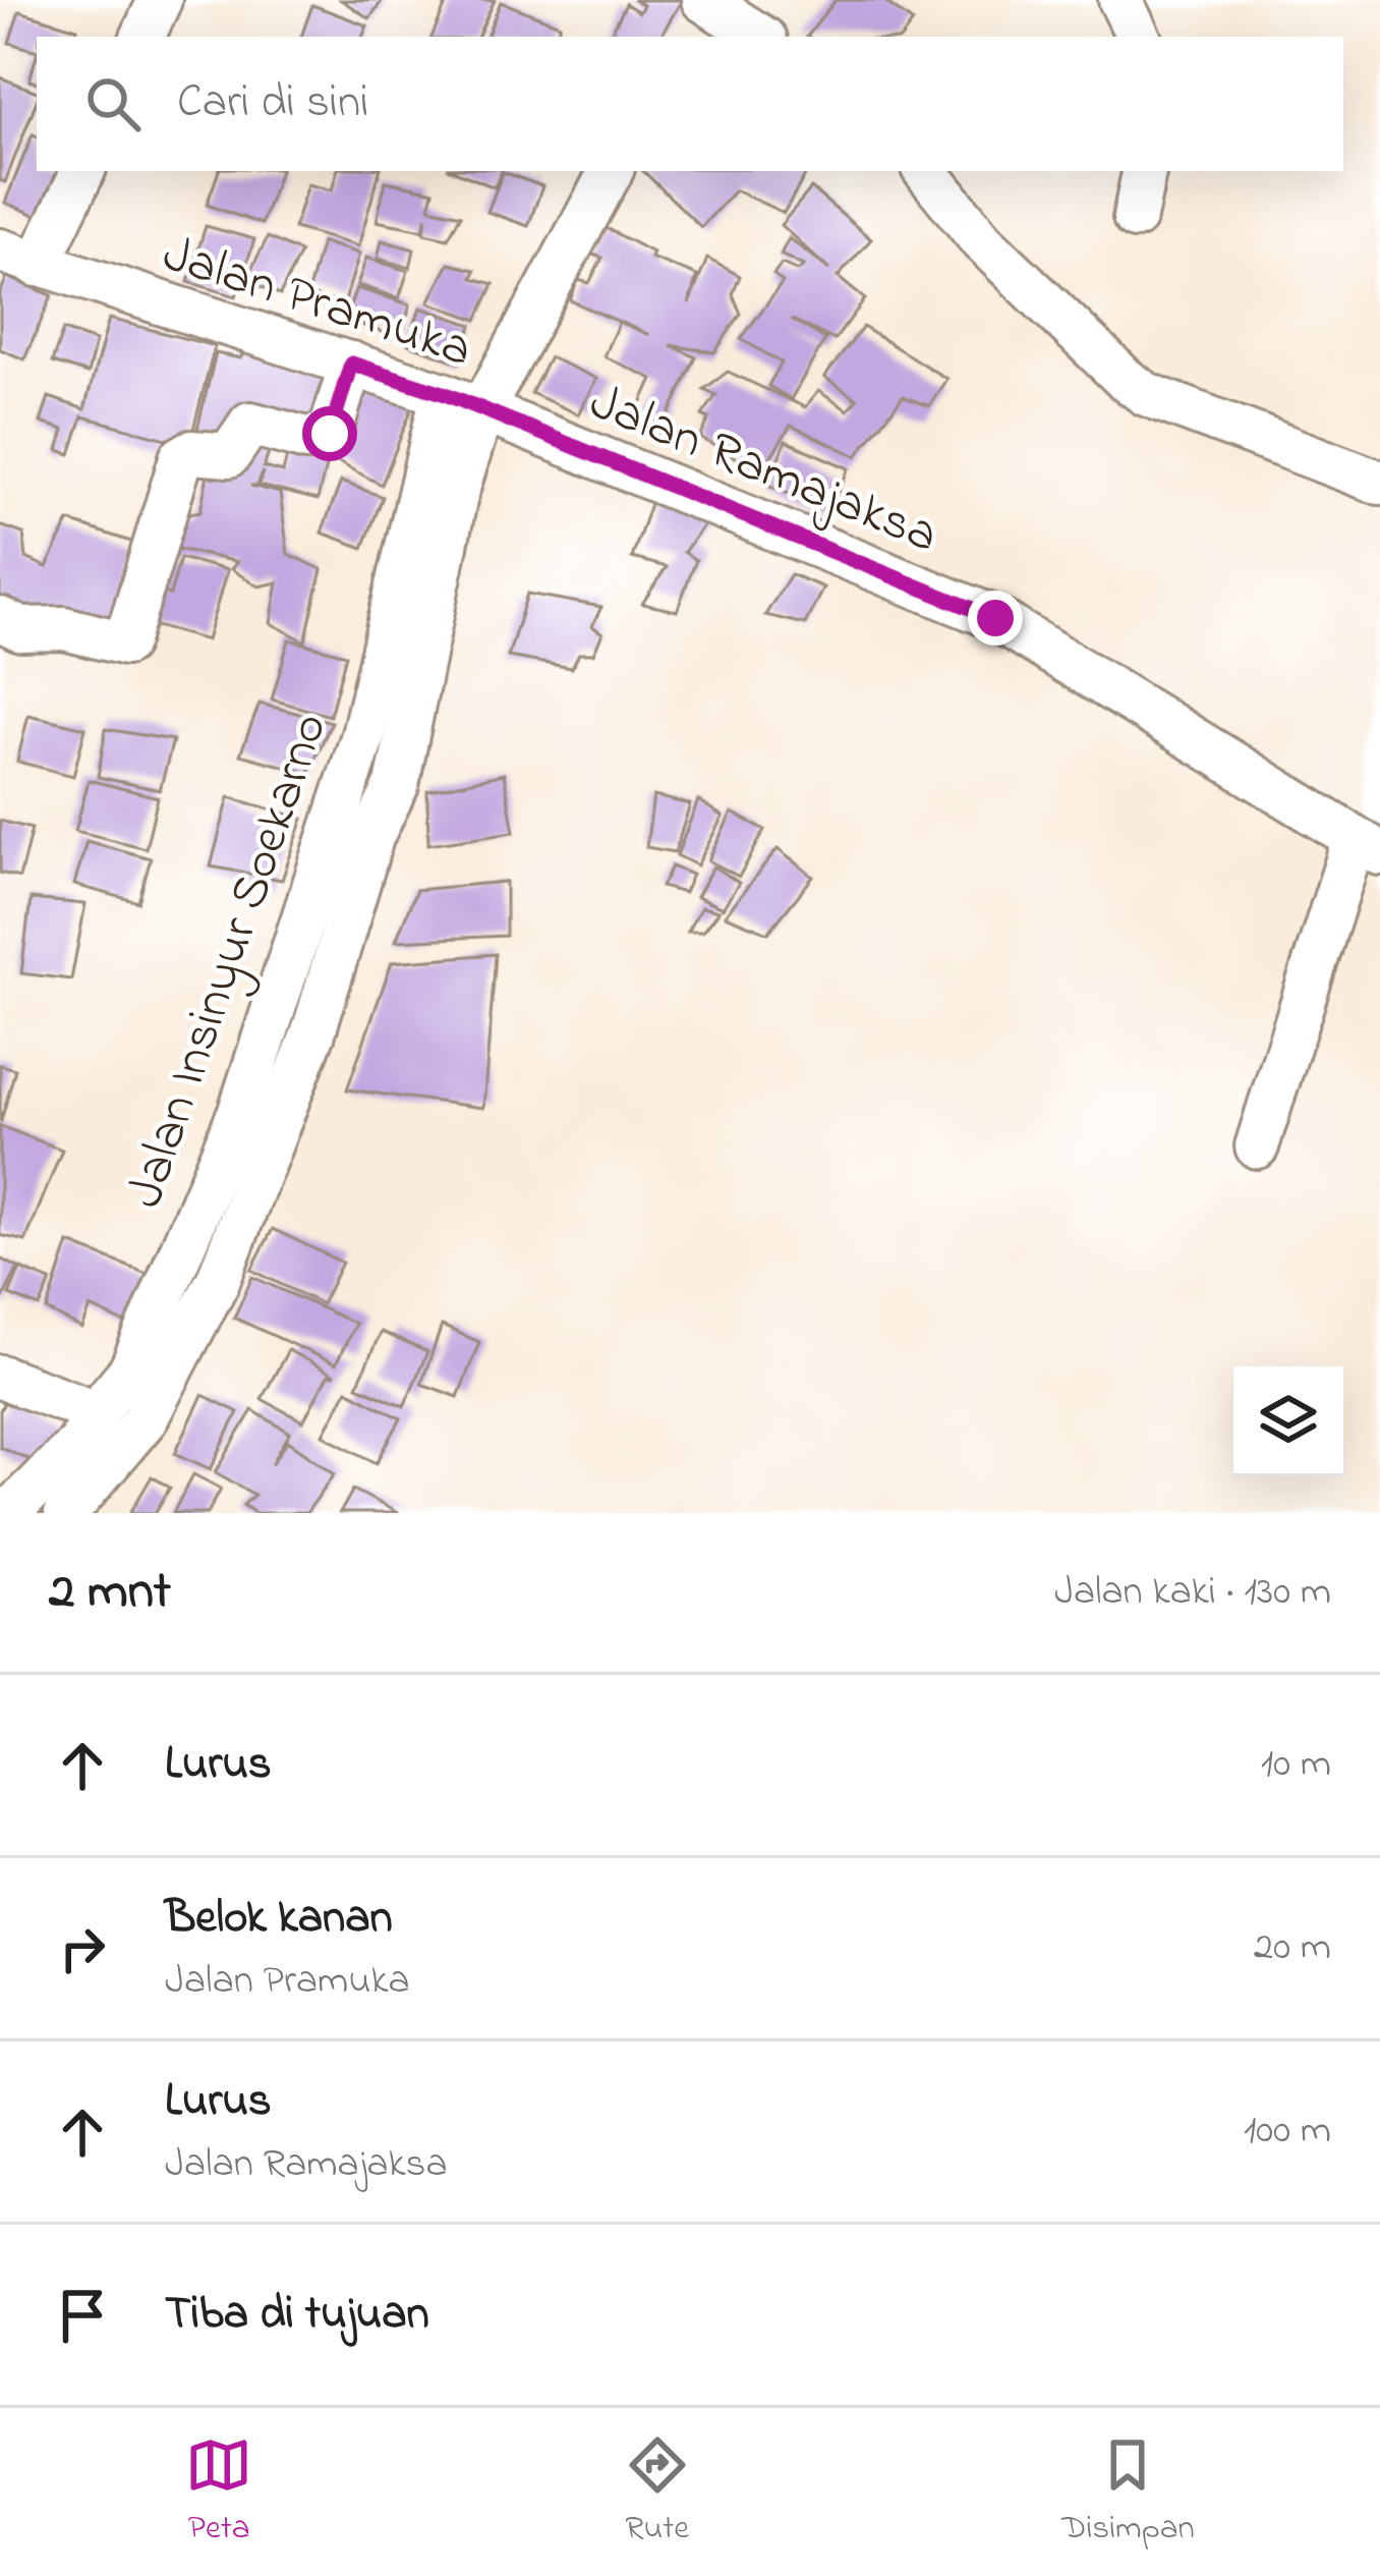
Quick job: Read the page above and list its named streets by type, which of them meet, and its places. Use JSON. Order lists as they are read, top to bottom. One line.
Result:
{"streets":{"street":["Jalan Pramuka","Jalan Ramajaksa","Jalan Insinyur Soekarno"]},"crossings":[["Jalan Pramuka","Jalan Ramajaksa"],["Jalan Pramuka","Jalan Insinyur Soekarno"],["Jalan Ramajaksa","Jalan Insinyur Soekarno"]],"page":{"search":"Cari di sini","heading":["2 mnt","Jalan kaki · 130 m"],"list":[["Lurus","10 m"],["Belok kanan","Jalan Pramuka","20 m"],["Lurus","Jalan Ramajaksa","100 m"],"Tiba di tujuan"],"nav":["Peta","Rute","Disimpan"]}}
